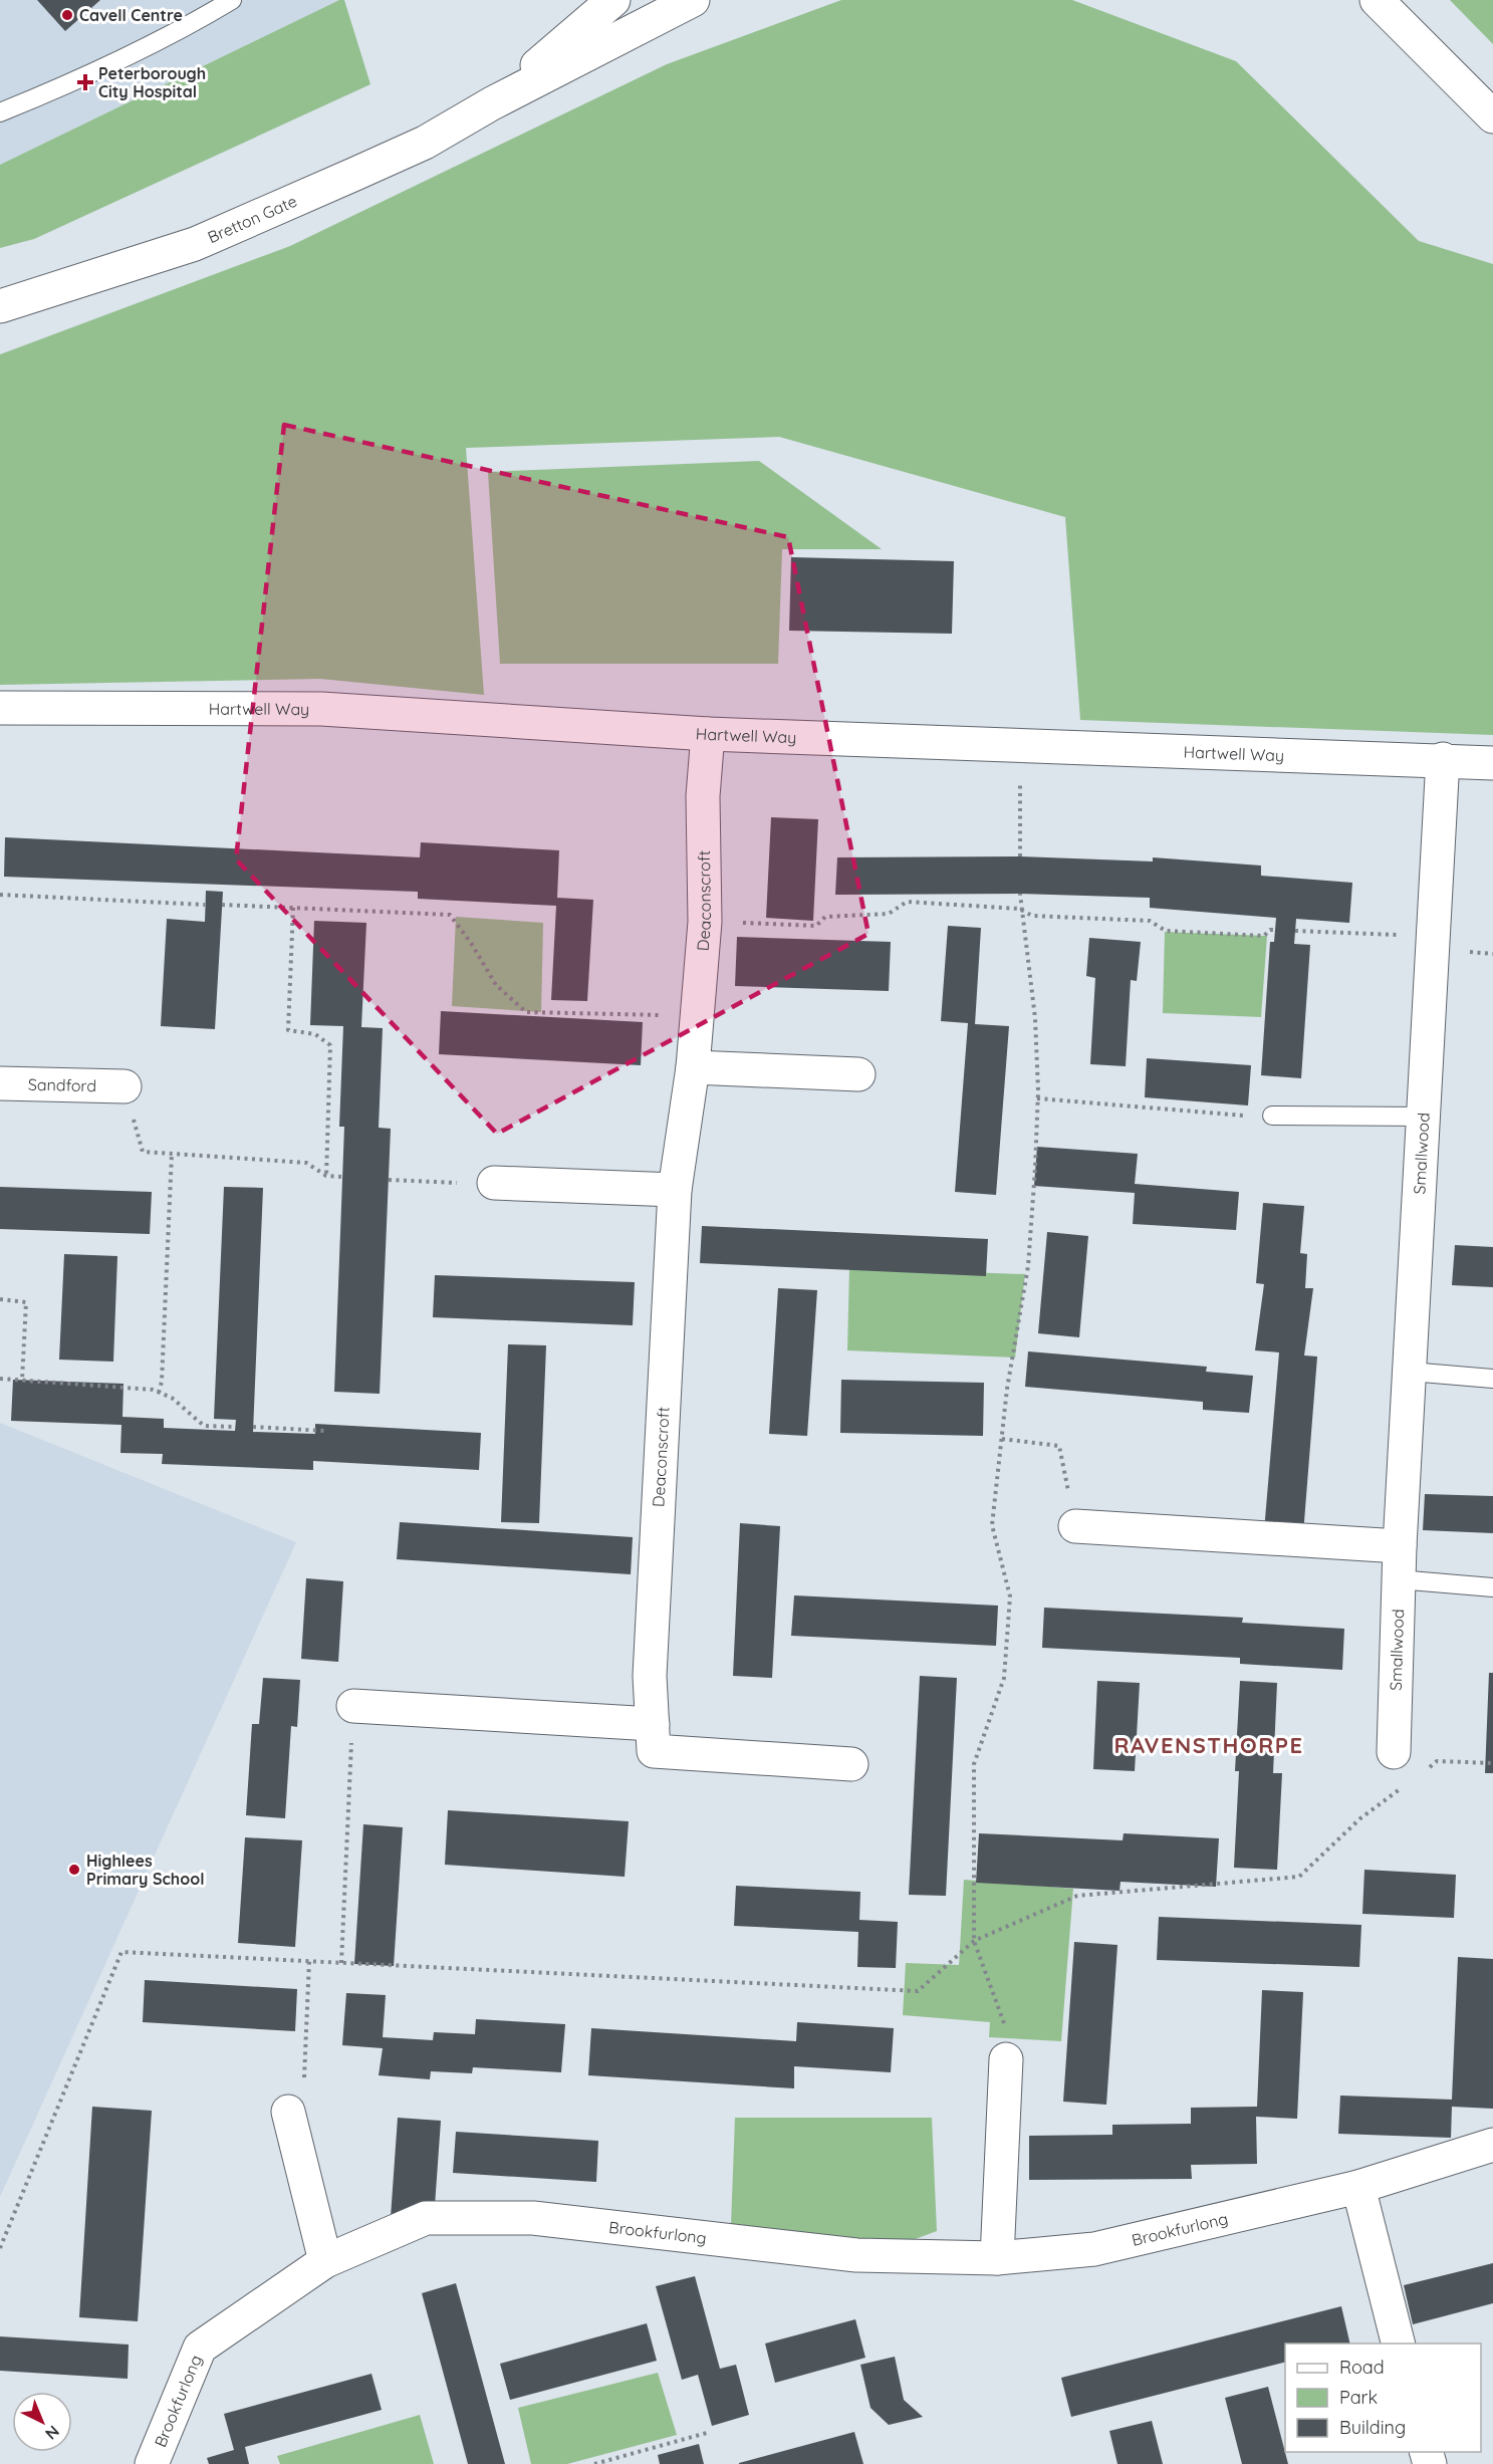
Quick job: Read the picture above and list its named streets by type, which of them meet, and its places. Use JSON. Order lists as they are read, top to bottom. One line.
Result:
{"streets":{"main road":["Bretton Gate","Hartwell Way","Deaconscroft","Sandford","Smallwood","Brookfurlong"]},"crossings":[["Hartwell Way","Deaconscroft"],["Hartwell Way","Smallwood"]],"districts":["RAVENSTHORPE"],"places":{"other":["Cavell Centre","Highlees Primary School"],"health":["Peterborough City Hospital"]},"legend":["Road","Park","Building"],"north":"bottom right"}
